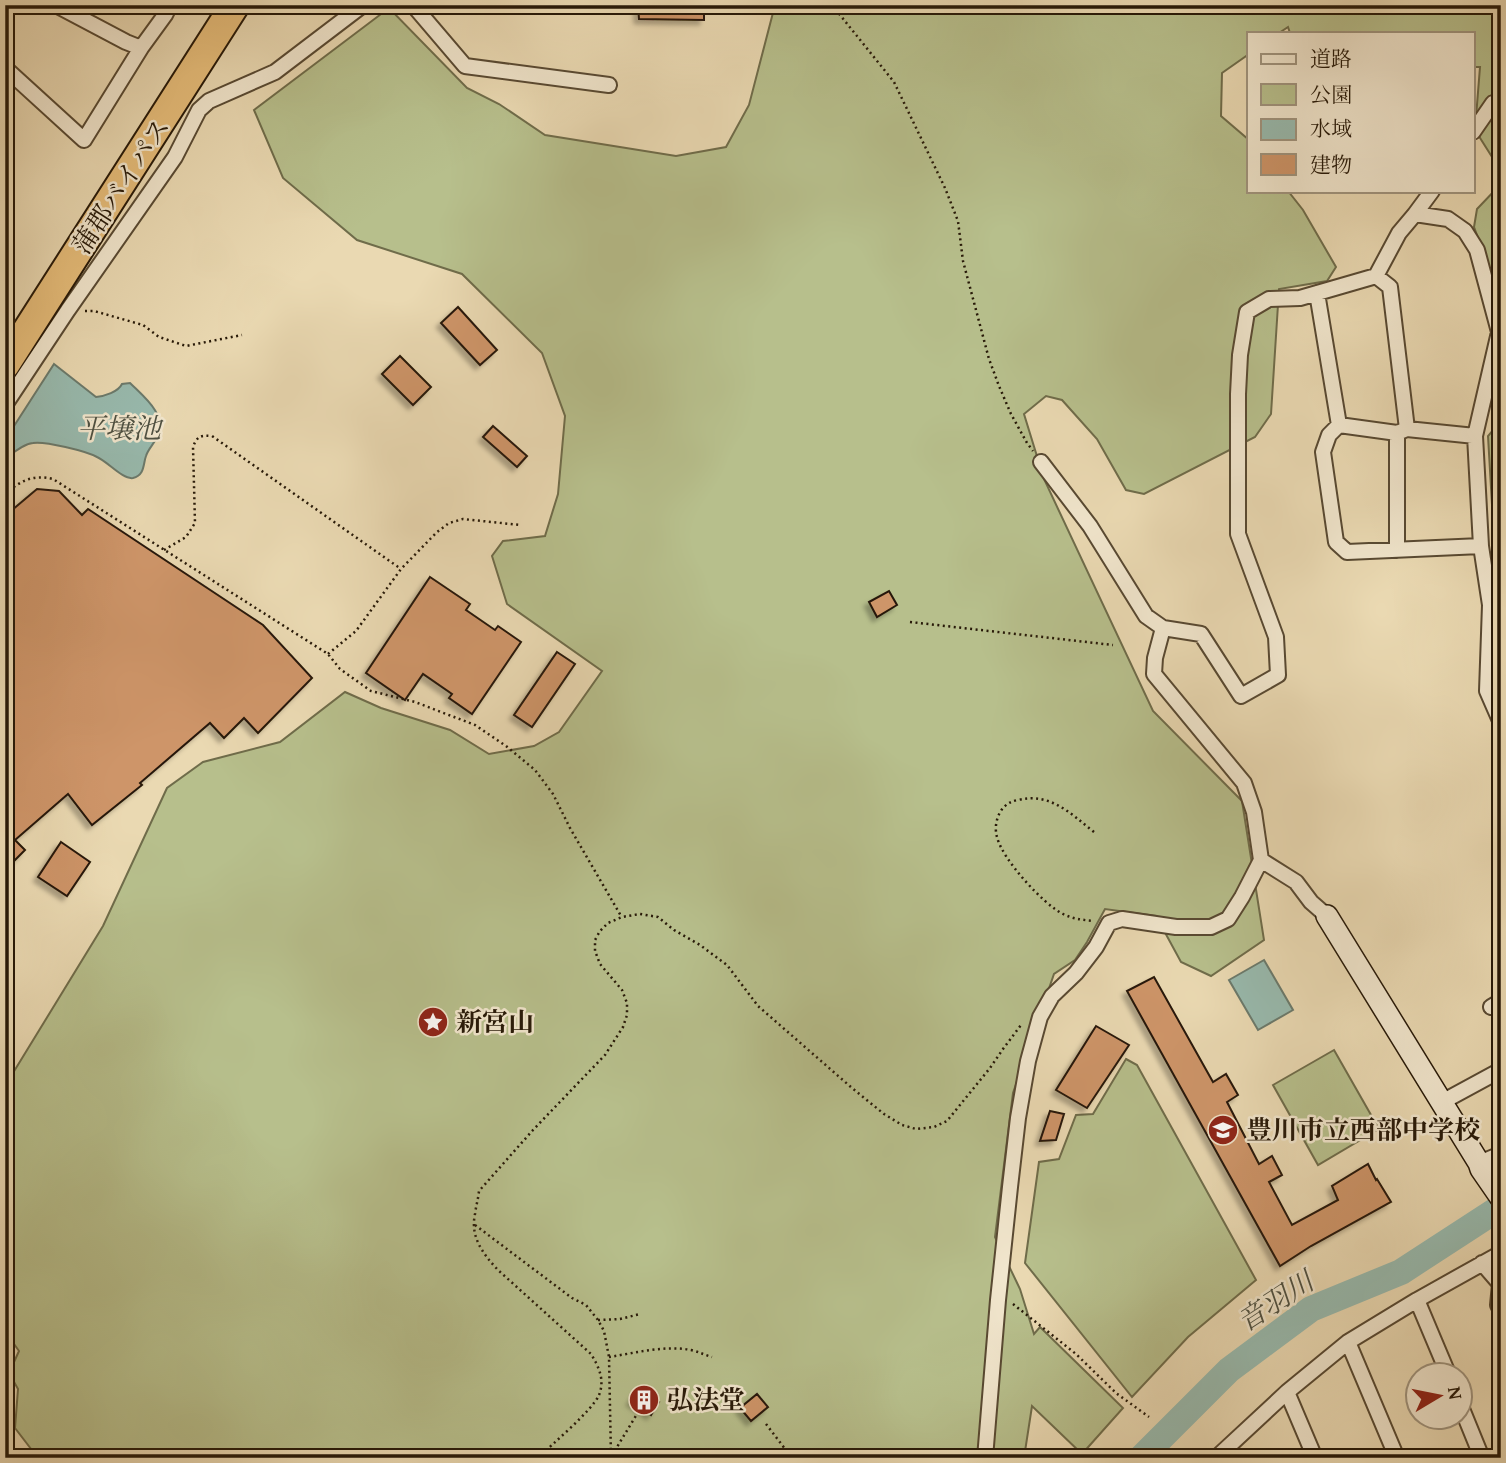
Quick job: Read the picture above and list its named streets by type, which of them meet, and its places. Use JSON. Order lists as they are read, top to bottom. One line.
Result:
{"streets":{"highway":["蒲郡バイパス"]},"water":["平壌池","音羽川"],"places":{"place":["新宮山"],"school or university":["豊川市立西部中学校"],"building":["弘法堂"]},"legend":["道路","公園","水域","建物"],"north":"right"}
